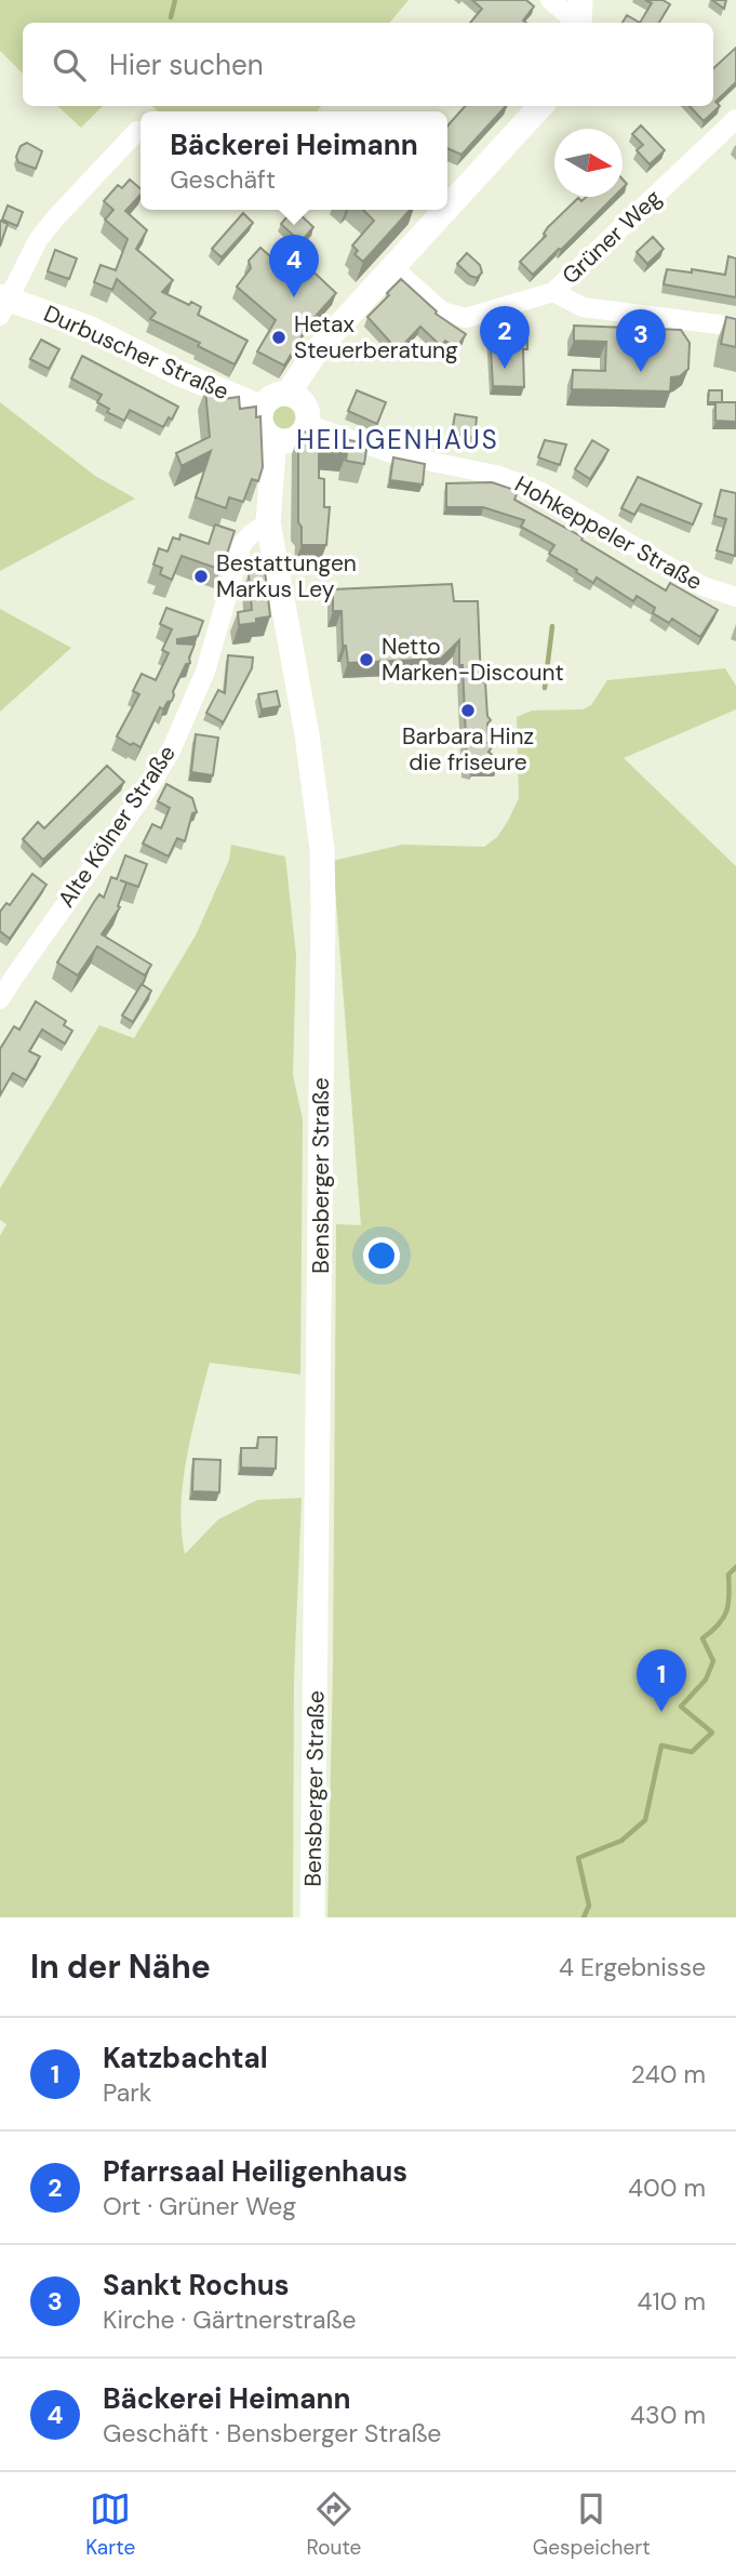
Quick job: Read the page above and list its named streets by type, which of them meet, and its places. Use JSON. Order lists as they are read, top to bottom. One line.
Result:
{"streets":{"main road":["Durbuscher Straße","Bensberger Straße"],"street":["Grüner Weg","Hohkeppeler Straße","Alte Kölner Straße"]},"crossings":[["Durbuscher Straße","Hohkeppeler Straße"],["Durbuscher Straße","Bensberger Straße"],["Hohkeppeler Straße","Bensberger Straße"],["Alte Kölner Straße","Bensberger Straße"]],"districts":["HEILIGENHAUS"],"places":["Hetax Steuerberatung","Bestattungen Markus Ley","Netto Marken-Discount","Barbara Hinz die friseure"],"north":"right","page":{"search":"Hier suchen","popup":["Bäckerei Heimann","Geschäft"],"pins":["4","2","3","1"],"heading":["In der Nähe","4 Ergebnisse"],"list":[{"mark":"1","name":"Katzbachtal","note":"Park","value":"240 m"},{"mark":"2","name":"Pfarrsaal Heiligenhaus","note":"Ort · Grüner Weg","value":"400 m"},{"mark":"3","name":"Sankt Rochus","note":"Kirche · Gärtnerstraße","value":"410 m"},{"mark":"4","name":"Bäckerei Heimann","note":"Geschäft · Bensberger Straße","value":"430 m"}],"nav":["Karte","Route","Gespeichert"]}}
